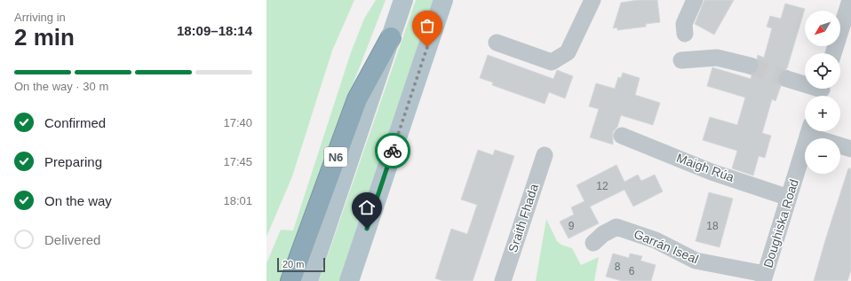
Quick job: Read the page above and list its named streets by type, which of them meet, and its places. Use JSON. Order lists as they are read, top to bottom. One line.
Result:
{"streets":{"highway":["N6"],"street":["Maigh Rúa","Sraith Fhada","Doughiska Road","Garrán Iseal"]},"crossings":[["Maigh Rúa","Doughiska Road"],["Doughiska Road","Garrán Iseal"]],"house_numbers":["12","9","18","8","6"],"scale_bar":"20 m","north":"bottom left","page":{"heading":["2 min","Arriving in","18:09–18:14"],"map_buttons":["+","−"],"bar":"On the way · 30 m","list":[["Confirmed","17:40"],["Preparing","17:45"],["On the way","18:01"],"Delivered"],"scale":"20 m"}}
